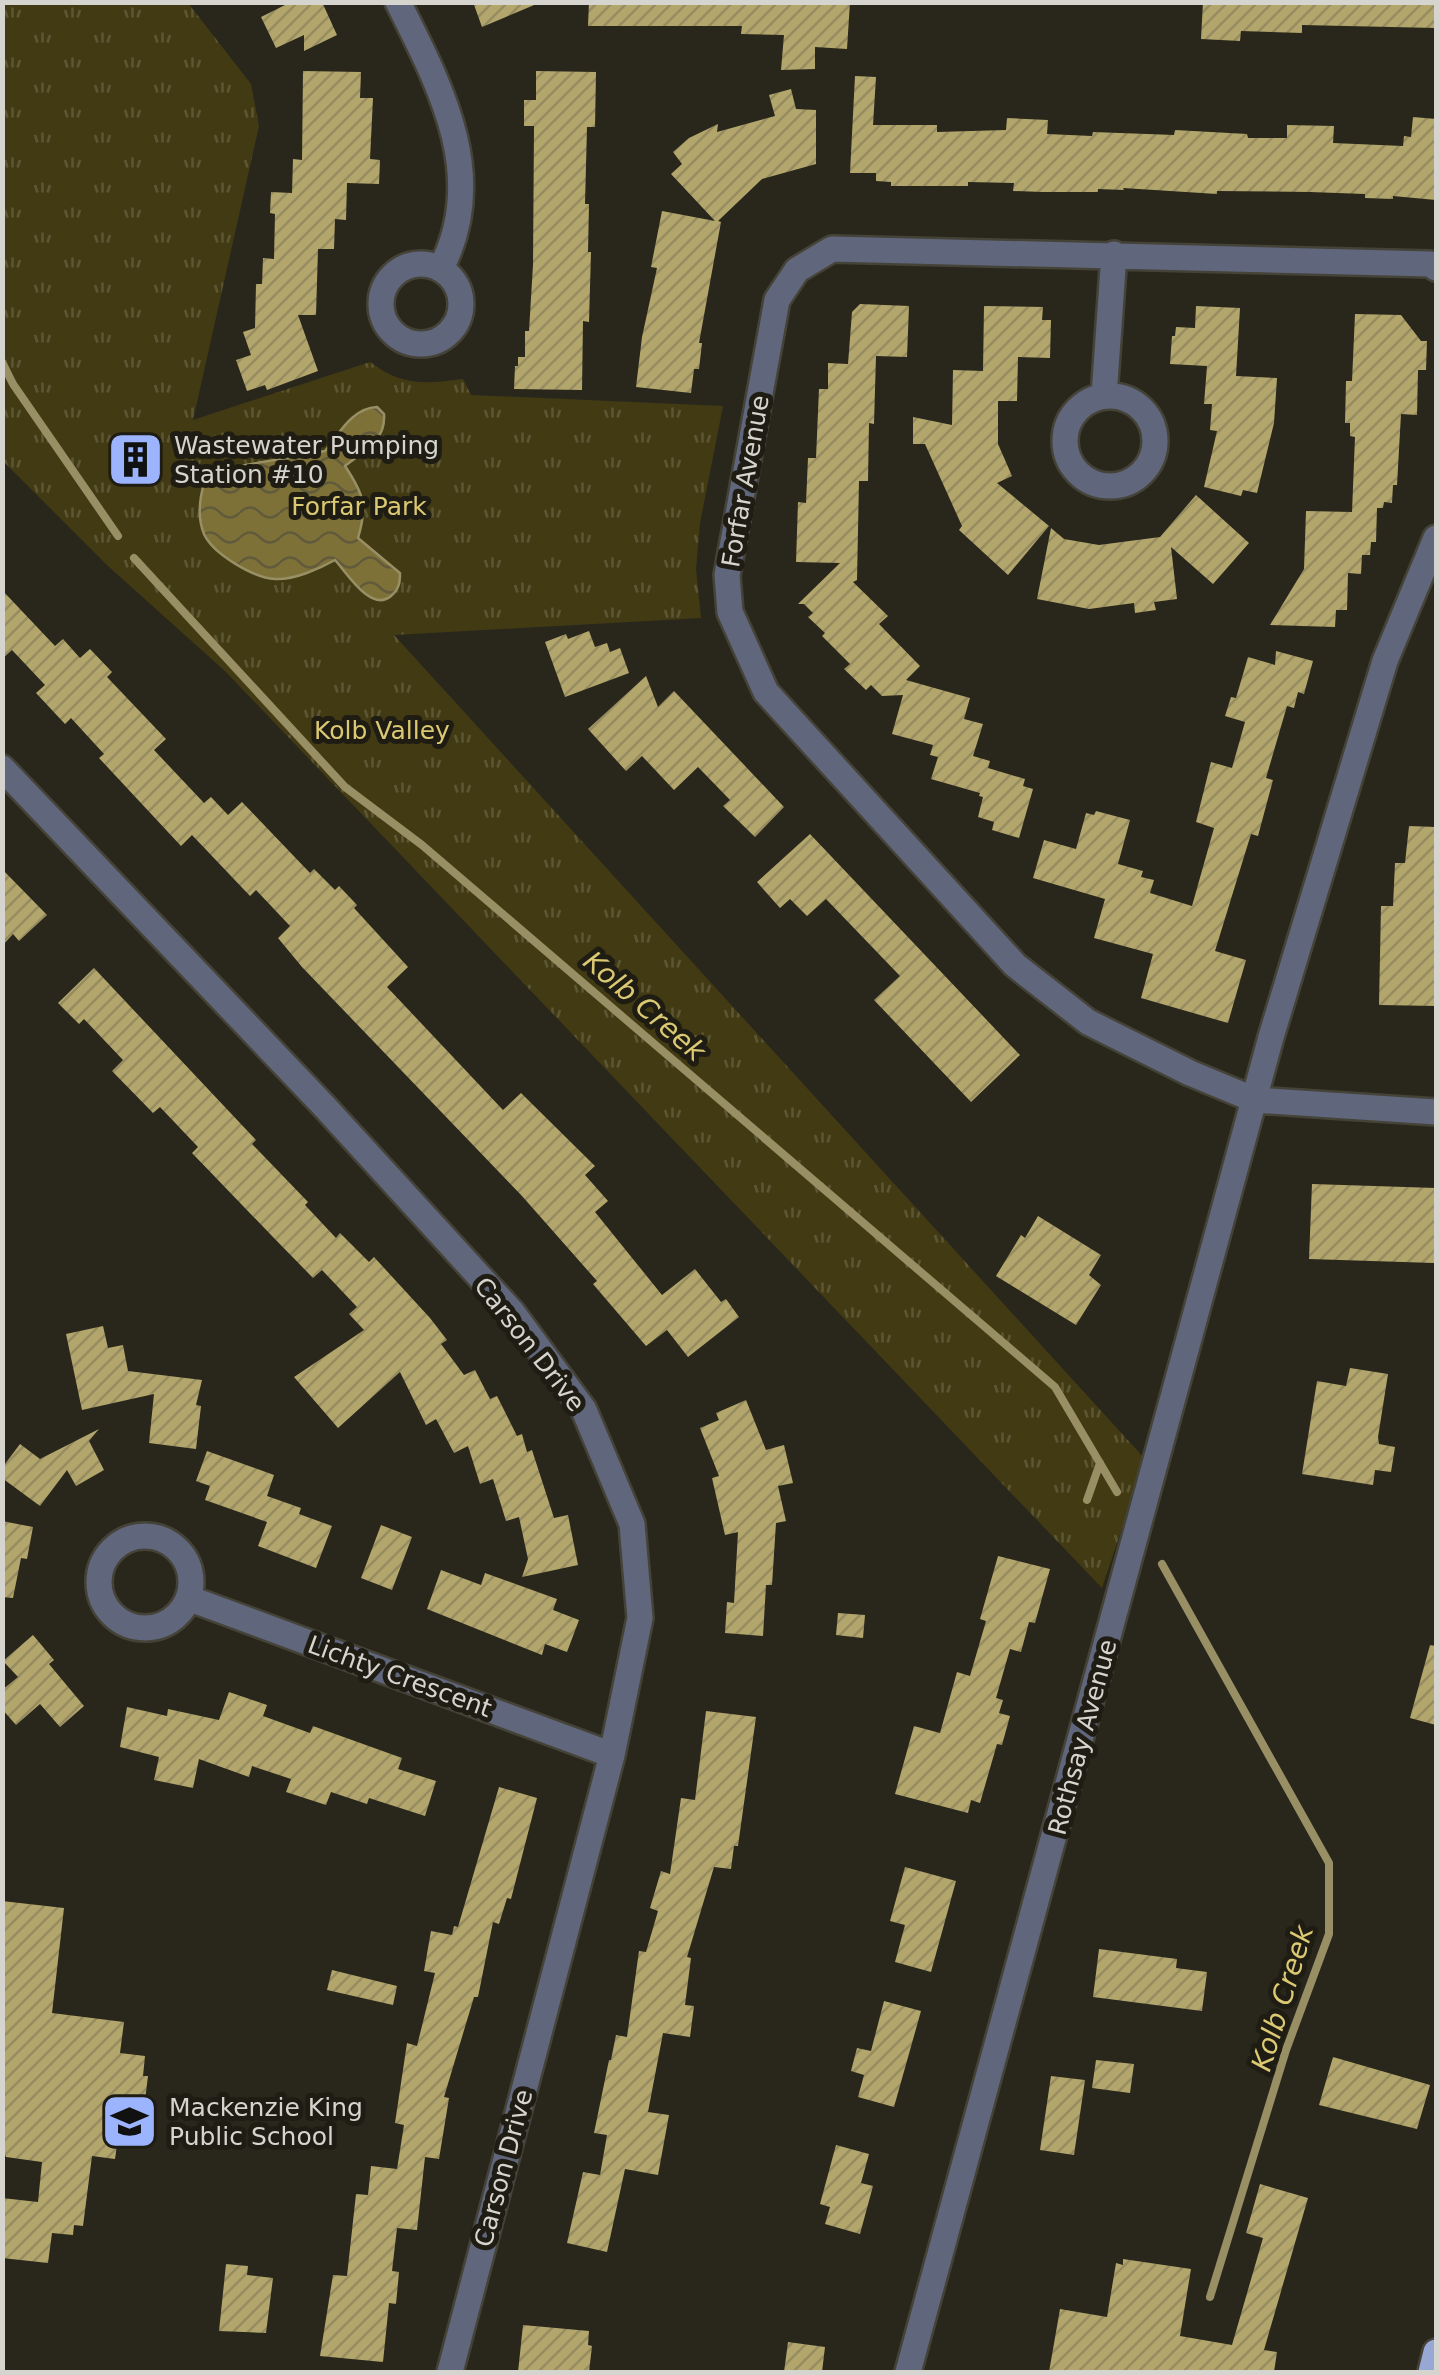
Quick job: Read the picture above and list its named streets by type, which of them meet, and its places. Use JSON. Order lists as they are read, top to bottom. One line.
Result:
{"streets":{"street":["Forfar Avenue","Carson Drive","Lichty Crescent","Rothsay Avenue"]},"crossings":[["Forfar Avenue","Rothsay Avenue"],["Carson Drive","Lichty Crescent"]],"water":["Kolb Creek"],"parks":["Forfar Park","Kolb Valley"],"places":{"building":["Wastewater Pumping Station #10"],"school or university":["Mackenzie King Public School"]}}
